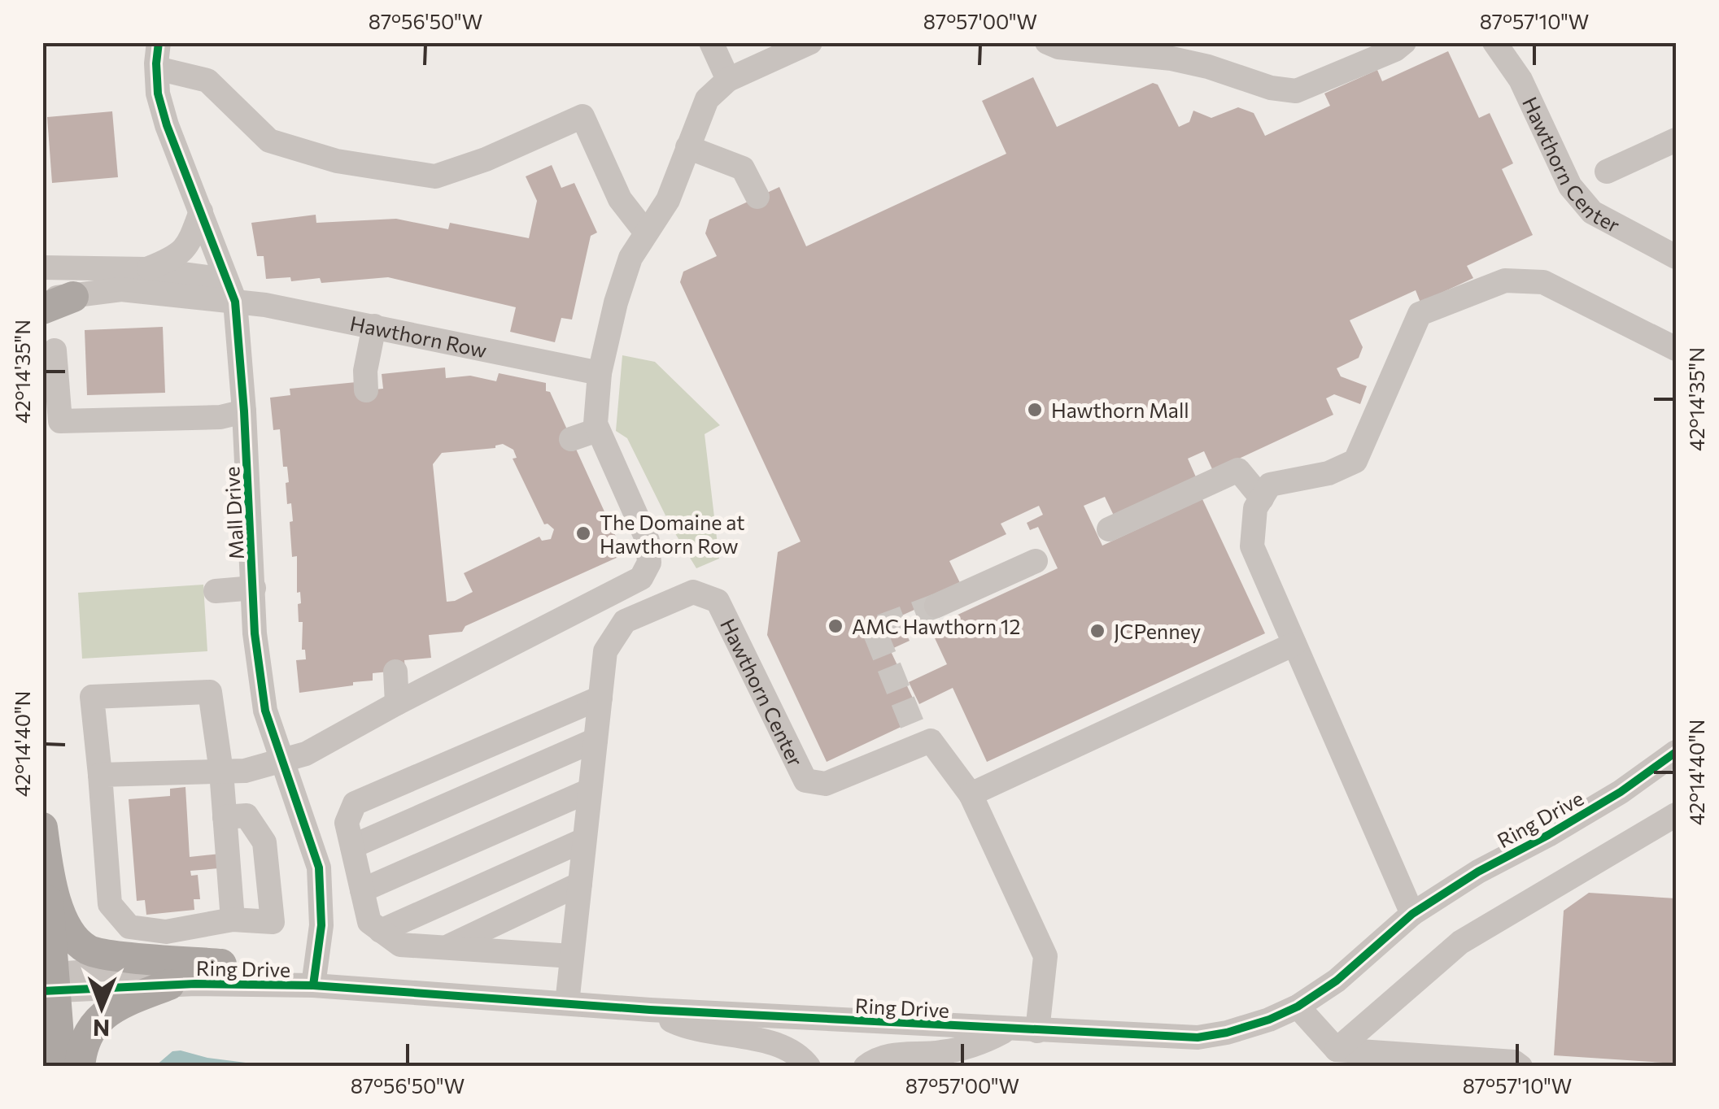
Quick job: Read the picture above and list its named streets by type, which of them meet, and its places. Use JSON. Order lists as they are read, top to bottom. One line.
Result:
{"streets":{"street":["Hawthorn Center","Hawthorn Row","Mall Drive","Ring Drive"]},"crossings":[["Hawthorn Center","Ring Drive"],["Hawthorn Row","Mall Drive"],["Mall Drive","Ring Drive"]],"places":["Hawthorn Mall","The Domaine at Hawthorn Row","AMC Hawthorn 12","JCPenney"],"north":"bottom","coordinates":["87°56'50\"W","87°57'00\"W","87°57'10\"W","42°14'35\"N","42°14'40\"N"]}
